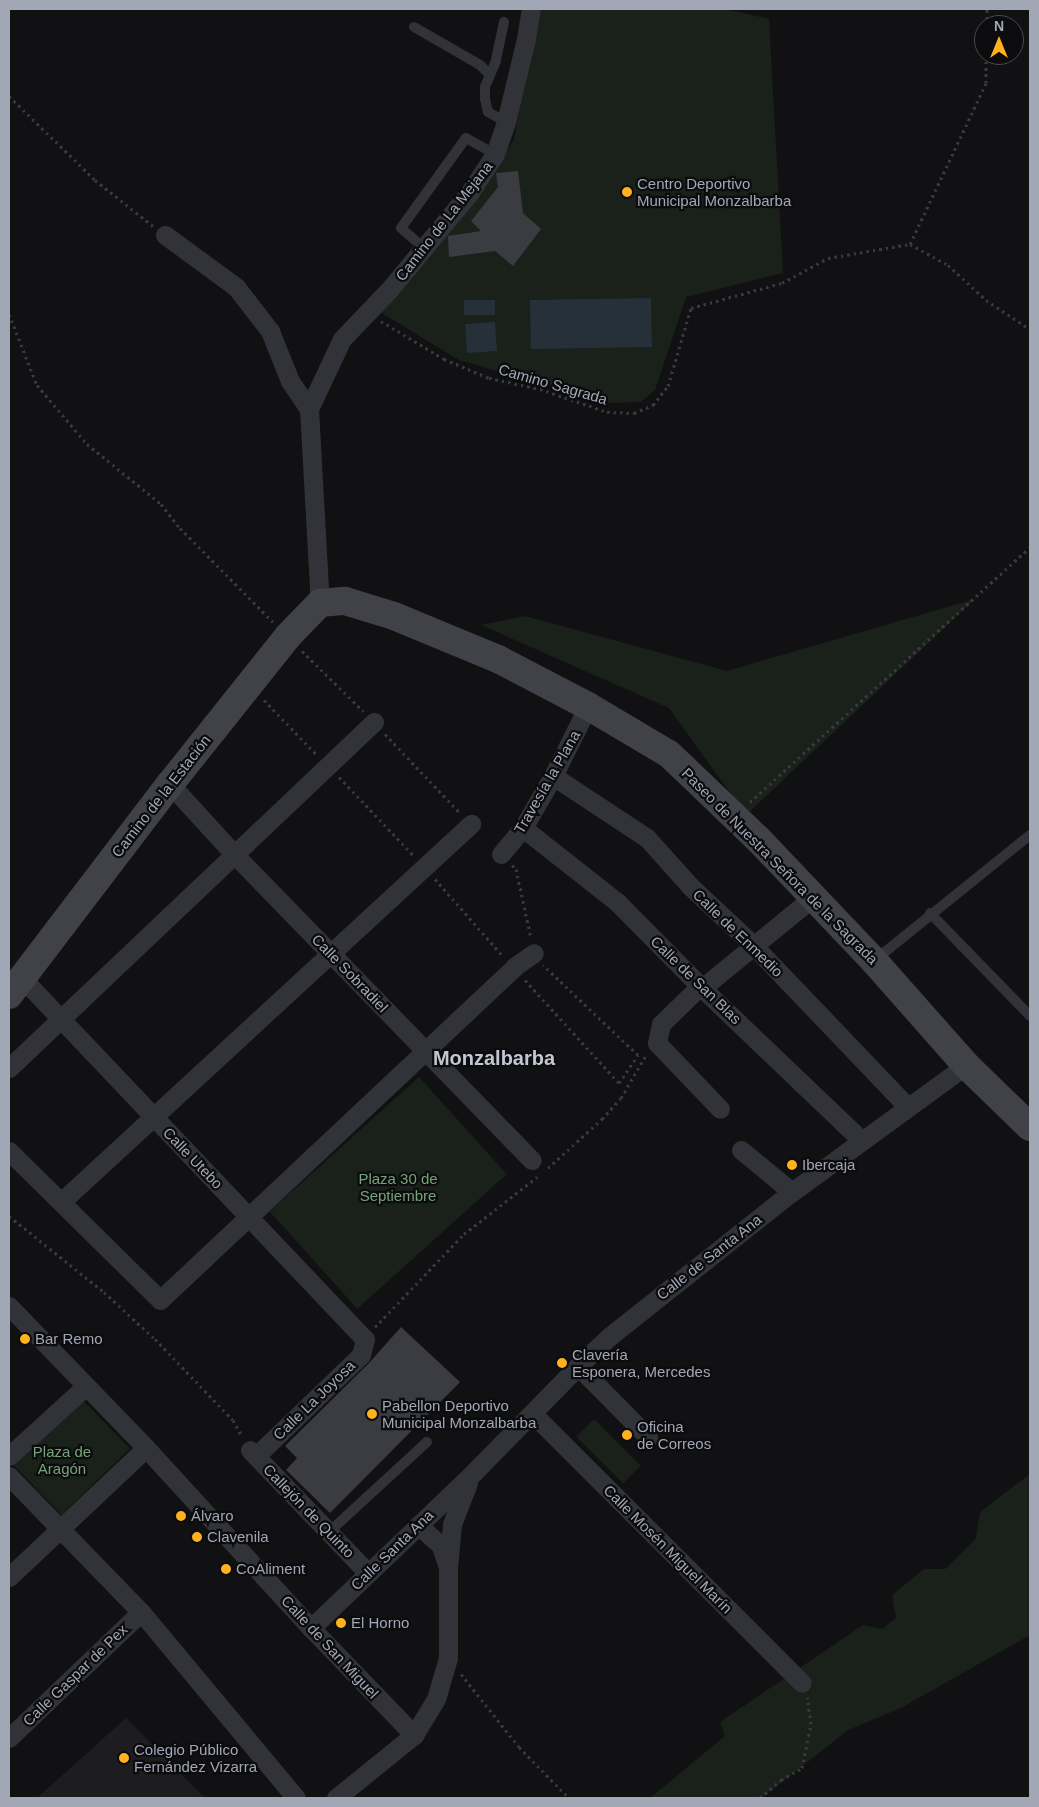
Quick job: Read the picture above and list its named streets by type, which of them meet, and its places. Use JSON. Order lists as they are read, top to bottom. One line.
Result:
{"streets":{"street":["Camino de La Mejana","Travesía la Plana","Camino de la Estación","Paseo de Nuestra Señora de la Sagrada","Calle de Enmedio","Calle Sobradiel","Calle de San Blas","Calle Utebo","Calle de Santa Ana","Calle La Joyosa","Callejón de Quinto","Calle Mosén Miguel Marín","Calle Santa Ana","Calle de San Miguel","Calle Gaspar de Pex"],"path":["Camino Sagrada"]},"crossings":[["Camino de La Mejana","Camino Sagrada"],["Travesía la Plana","Paseo de Nuestra Señora de la Sagrada"],["Travesía la Plana","Calle de Enmedio"],["Travesía la Plana","Calle de San Blas"],["Camino de la Estación","Paseo de Nuestra Señora de la Sagrada"],["Camino de la Estación","Calle Sobradiel"],["Camino de la Estación","Calle Utebo"],["Paseo de Nuestra Señora de la Sagrada","Calle de Santa Ana"],["Calle de Enmedio","Calle de Santa Ana"],["Calle de San Blas","Calle de Santa Ana"],["Calle Utebo","Calle La Joyosa"],["Calle de Santa Ana","Calle Mosén Miguel Marín"],["Calle de Santa Ana","Calle Santa Ana"],["Calle La Joyosa","Callejón de Quinto"],["Callejón de Quinto","Calle Santa Ana"],["Calle Santa Ana","Calle de San Miguel"]],"districts":["Monzalbarba"],"parks":["Plaza 30 de Septiembre","Plaza de Aragón"],"places":["Centro Deportivo Municipal Monzalbarba","Ibercaja","Bar Remo","Clavería Esponera, Mercedes","Pabellon Deportivo Municipal Monzalbarba","Oficina de Correos","Álvaro","Clavenila","CoAliment","El Horno","Colegio Público Fernández Vizarra"],"north":"top"}
